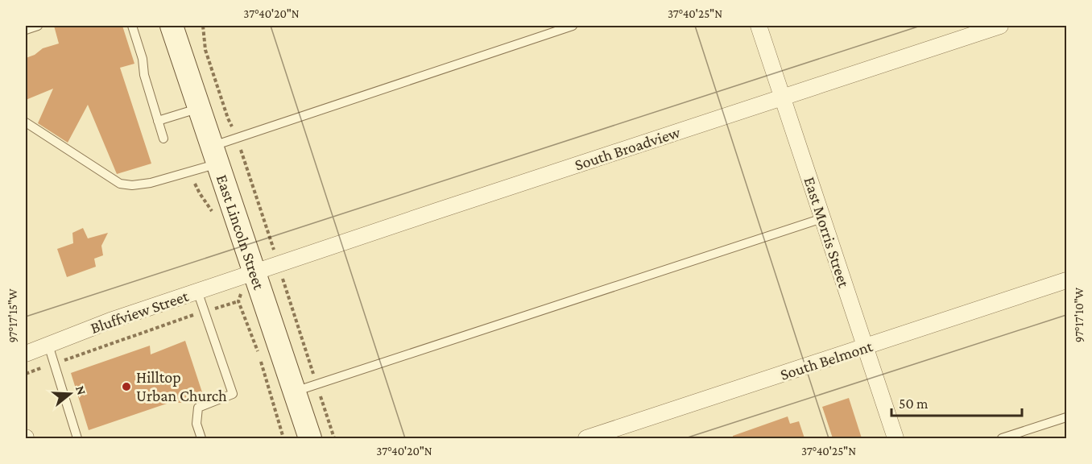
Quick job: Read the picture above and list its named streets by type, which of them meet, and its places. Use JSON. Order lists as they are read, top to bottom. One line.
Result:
{"streets":{"street":["South Broadview","East Lincoln Street","East Morris Street","Bluffview Street","South Belmont"]},"crossings":[["South Broadview","East Lincoln Street"],["South Broadview","East Morris Street"],["South Broadview","Bluffview Street"],["East Lincoln Street","Bluffview Street"],["East Morris Street","South Belmont"]],"places":["Hilltop Urban Church"],"scale_bar":"50 m","north":"right","coordinates":["37°40'20\"N","37°40'25\"N","97°17'10\"W","97°17'15\"W"]}
